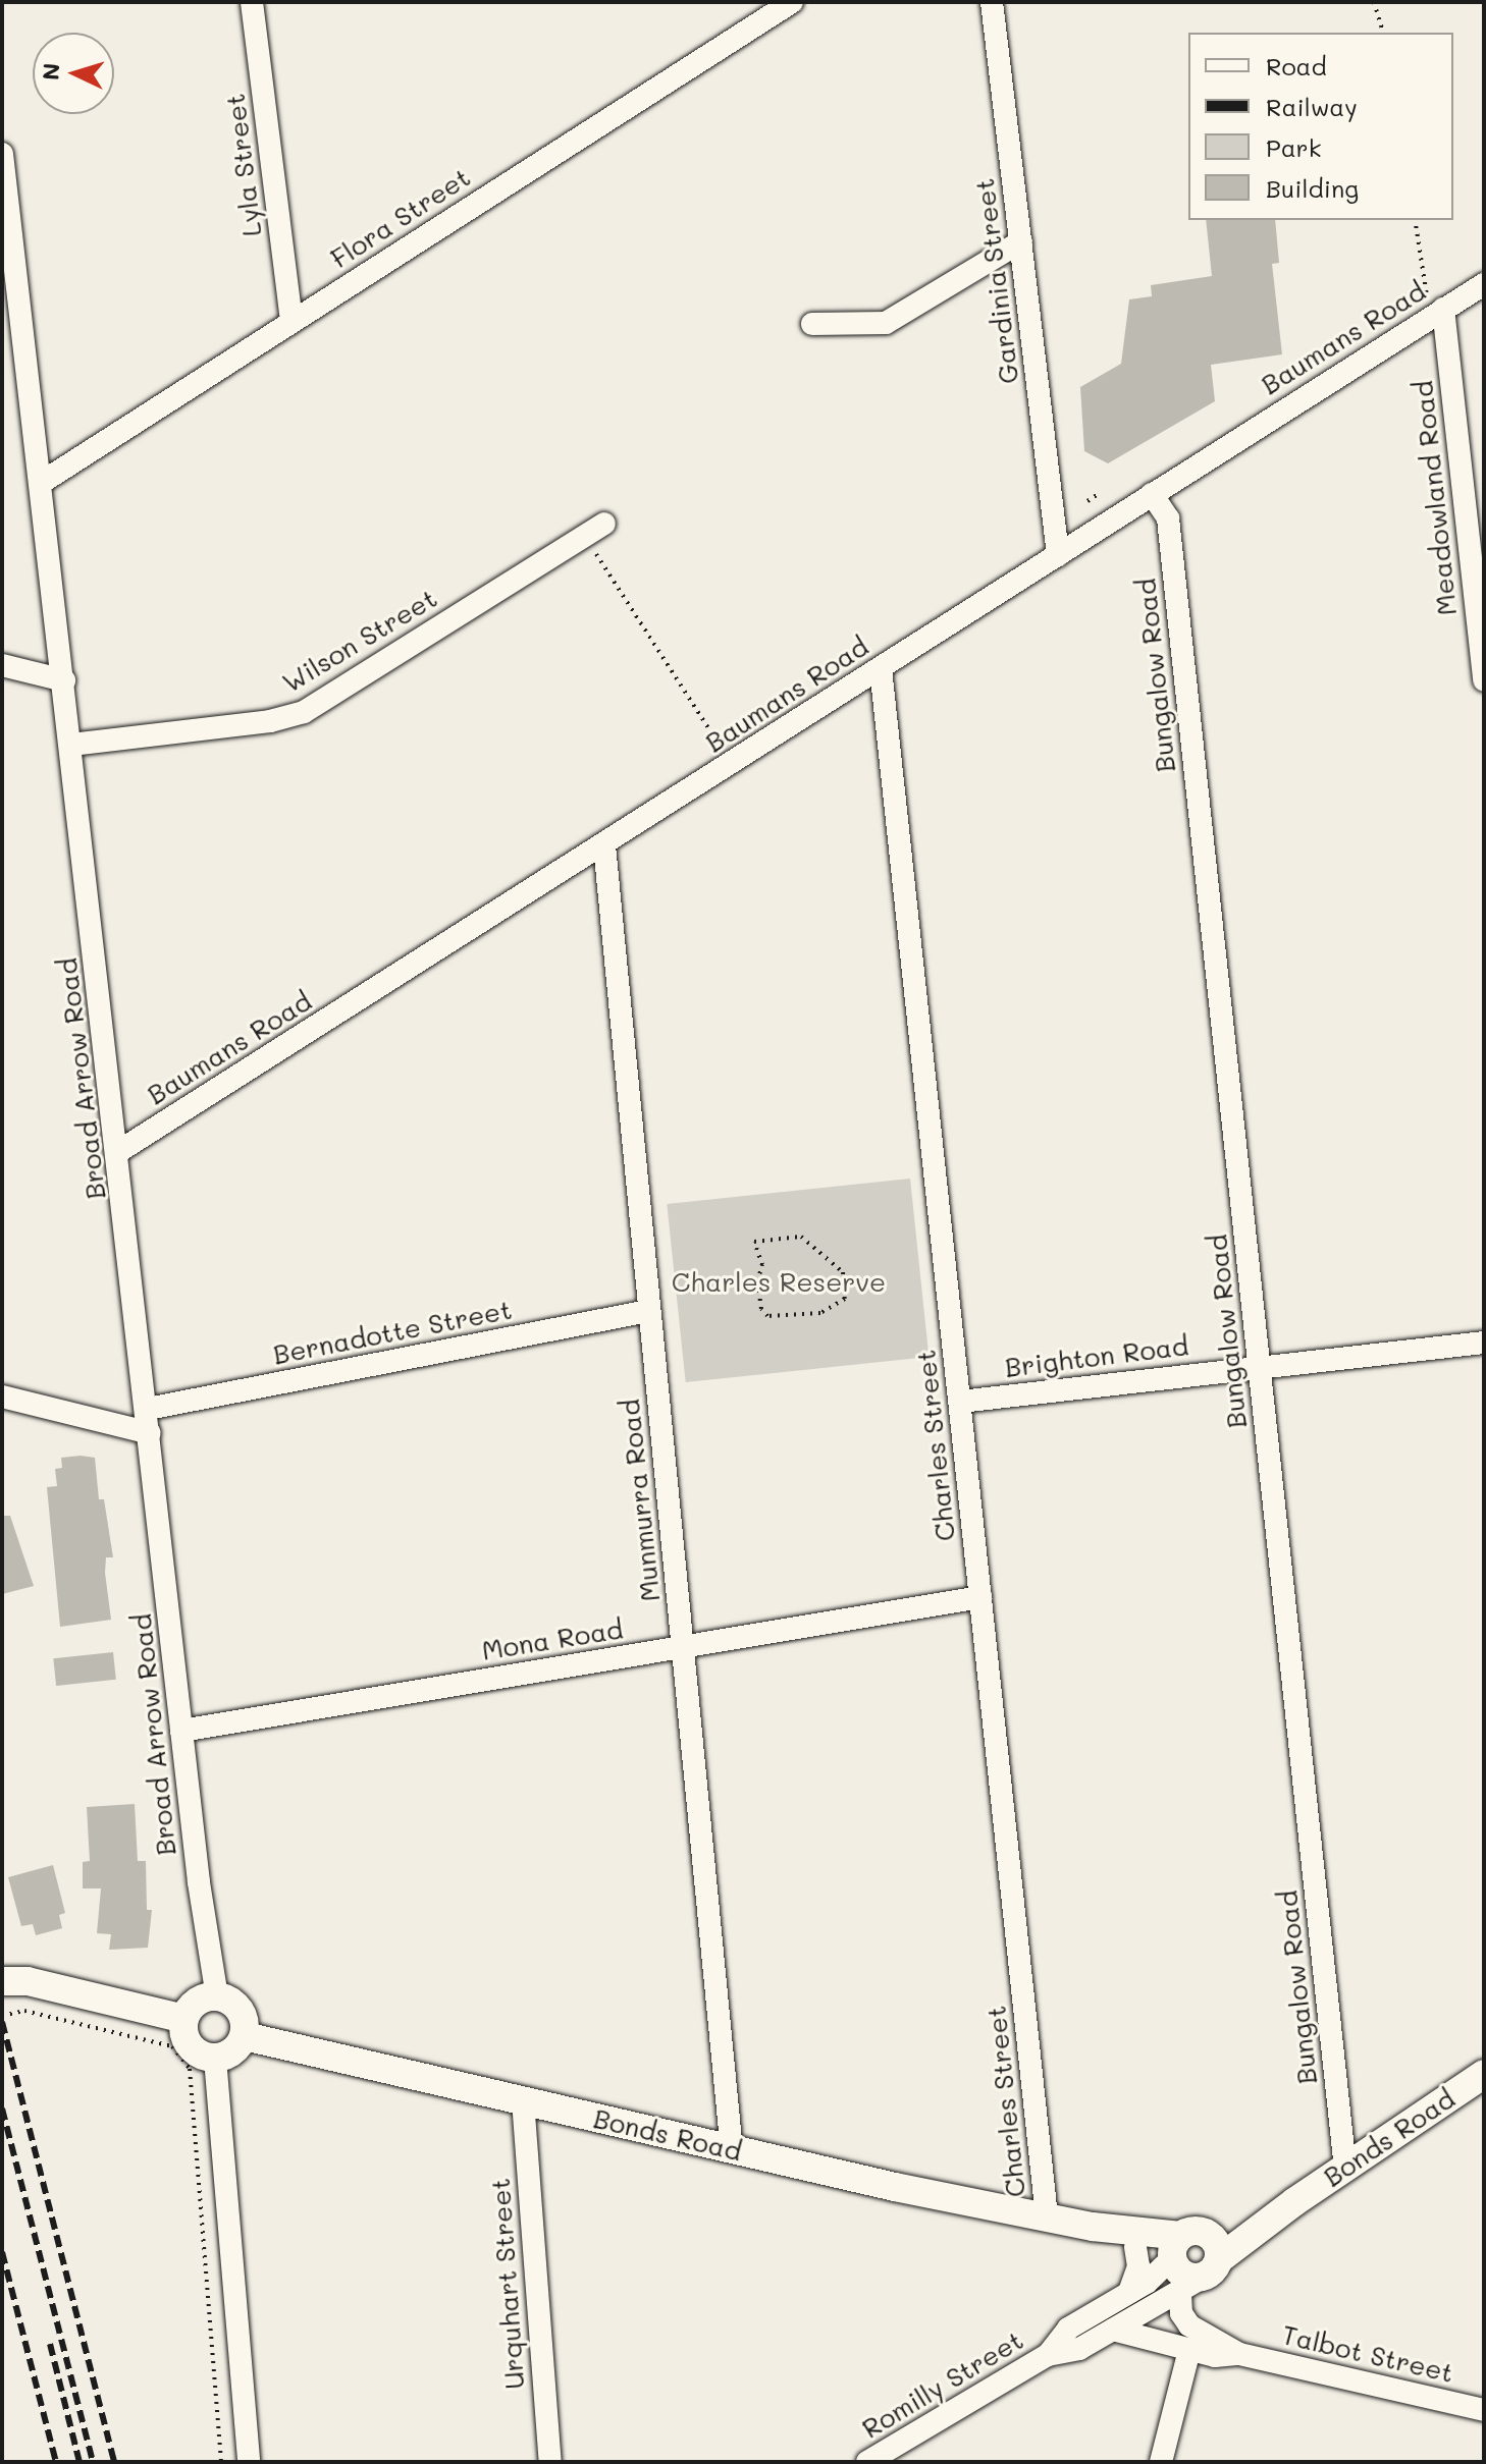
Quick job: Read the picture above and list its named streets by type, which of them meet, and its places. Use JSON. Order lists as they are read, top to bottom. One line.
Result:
{"streets":{"main road":["Bonds Road"],"street":["Lyla Street","Flora Street","Gardinia Street","Baumans Road","Meadowland Road","Wilson Street","Bungalow Road","Broad Arrow Road","Bernadotte Street","Brighton Road","Charles Street","Munmurra Road","Mona Road","Urquhart Street","Talbot Street","Romilly Street"]},"crossings":[["Lyla Street","Flora Street"],["Flora Street","Broad Arrow Road"],["Gardinia Street","Baumans Road"],["Baumans Road","Meadowland Road"],["Baumans Road","Bungalow Road"],["Baumans Road","Broad Arrow Road"],["Baumans Road","Charles Street"],["Baumans Road","Munmurra Road"],["Wilson Street","Broad Arrow Road"],["Bungalow Road","Brighton Road"],["Bungalow Road","Bonds Road"],["Broad Arrow Road","Bernadotte Street"],["Broad Arrow Road","Mona Road"],["Broad Arrow Road","Bonds Road"],["Bernadotte Street","Munmurra Road"],["Brighton Road","Charles Street"],["Charles Street","Mona Road"],["Charles Street","Bonds Road"],["Munmurra Road","Mona Road"],["Munmurra Road","Bonds Road"],["Bonds Road","Urquhart Street"],["Bonds Road","Romilly Street"],["Talbot Street","Romilly Street"]],"parks":["Charles Reserve"],"legend":["Road","Railway","Park","Building"],"north":"left"}
